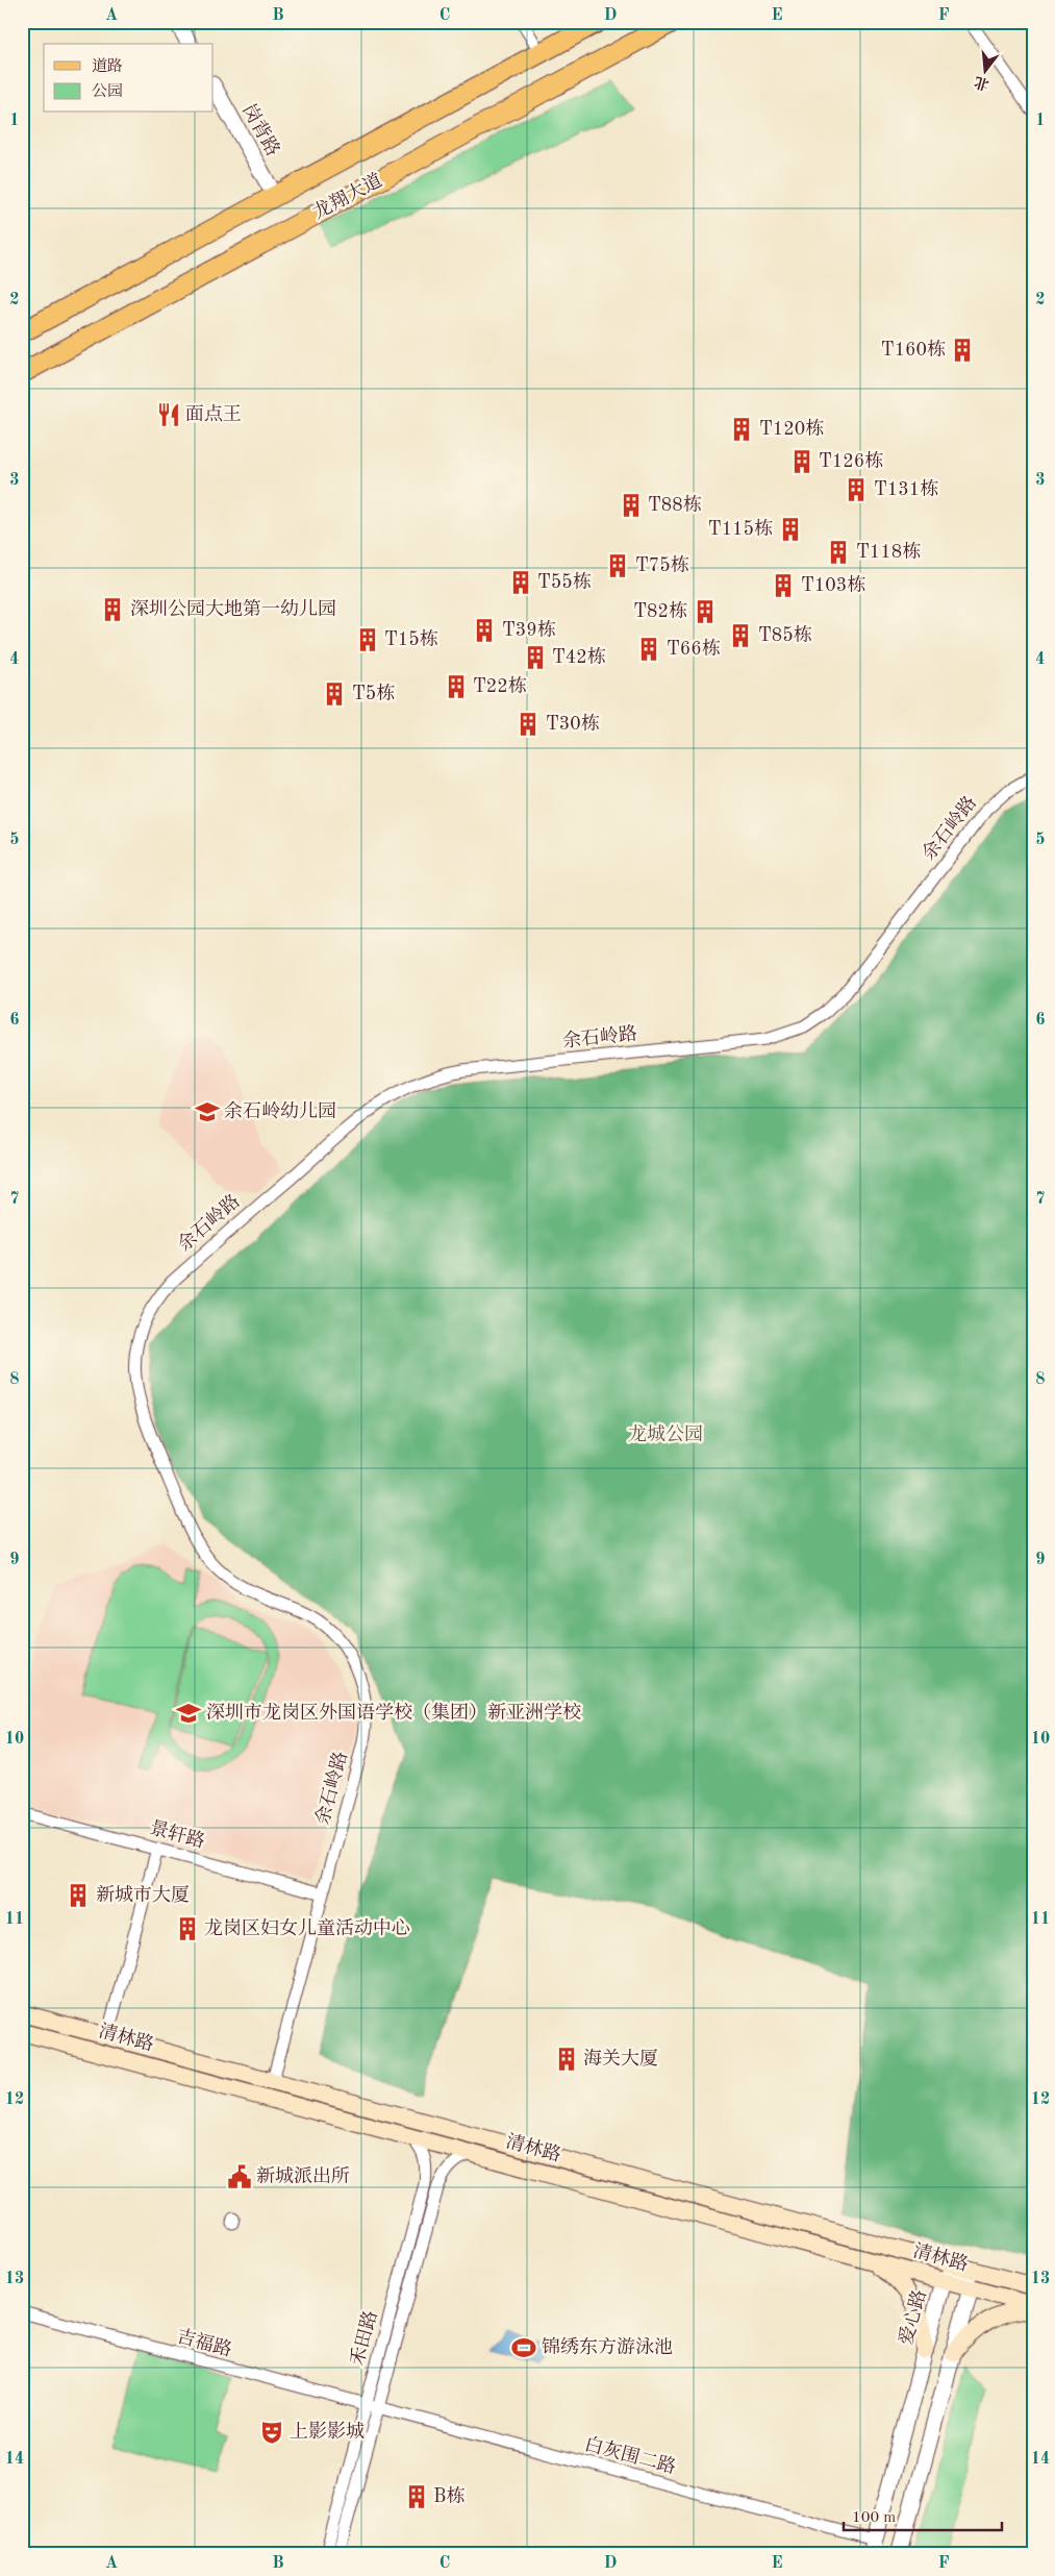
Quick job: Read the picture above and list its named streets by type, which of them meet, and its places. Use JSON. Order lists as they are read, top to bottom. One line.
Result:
{"streets":{"main road":["龙翔大道","清林路"],"street":["岗背路","余石岭路","景轩路","爱心路","禾田路","吉福路","白灰围二路"]},"crossings":[["岗背路","龙翔大道"],["余石岭路","景轩路"],["余石岭路","清林路"],["清林路","爱心路"],["清林路","禾田路"],["爱心路","白灰围二路"],["禾田路","吉福路"],["禾田路","白灰围二路"],["吉福路","白灰围二路"]],"parks":["龙城公园"],"places":{"building":["T160栋","T120栋","T126栋","T131栋","T88栋","T115栋","T118栋","T75栋","T55栋","T103栋","深圳公园大地第一幼儿园","T82栋","T39栋","T85栋","T15栋","T66栋","T42栋","T22栋","T5栋","T30栋","新城市大厦","龙岗区妇女儿童活动中心","海关大厦","B栋"],"restaurant":["面点王"],"school or university":["余石岭幼儿园","深圳市龙岗区外国语学校（集团）新亚洲学校"],"public building":["新城派出所"],"sports":["锦绣东方游泳池"],"theatre":["上影影城"]},"legend":["道路","公园"],"scale_bar":"100 m","north":"bottom","grid":{"columns":["A","B","C","D","E","F"],"rows":["1","2","3","4","5","6","7","8","9","10","11","12","13","14"]}}
